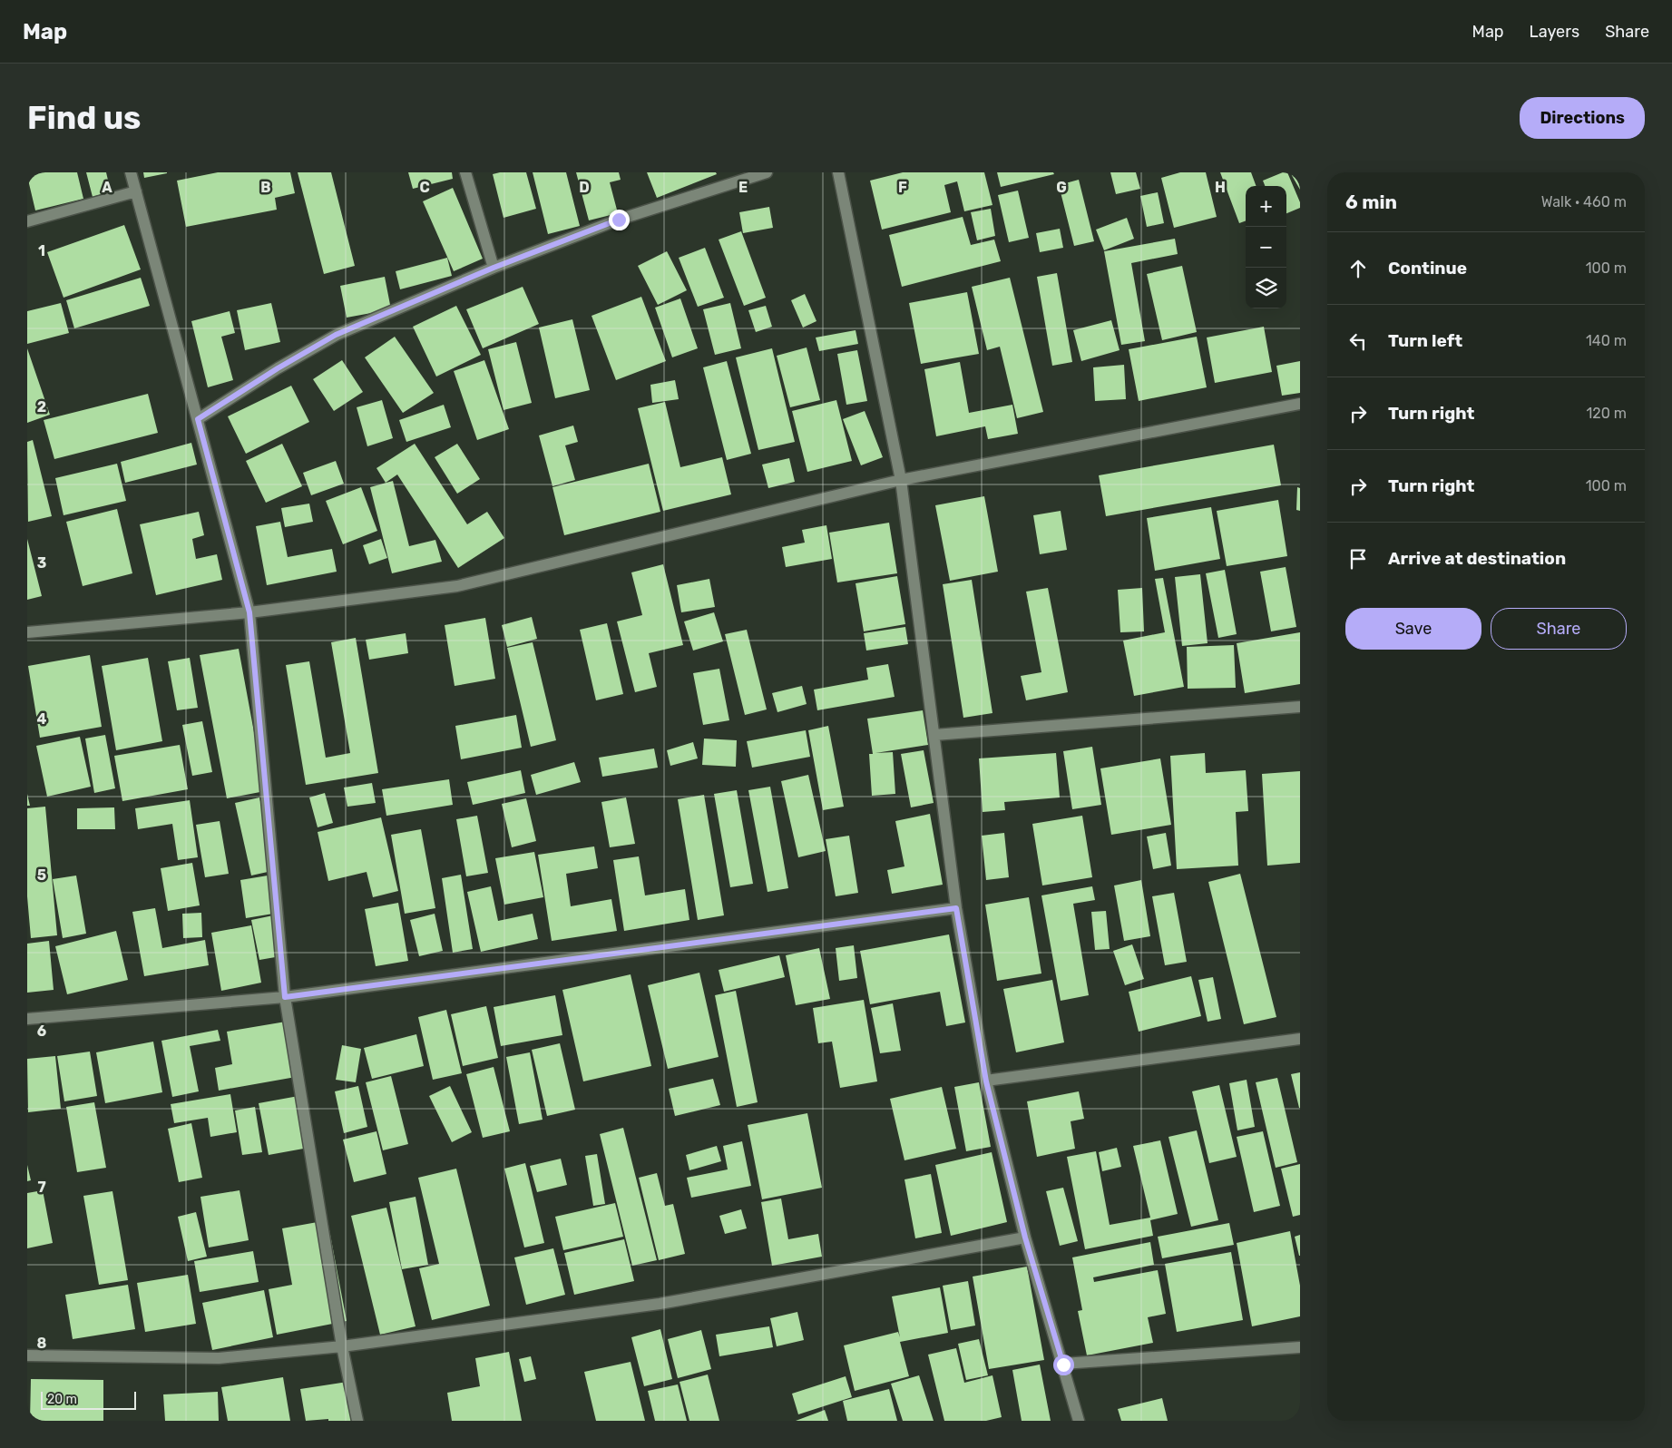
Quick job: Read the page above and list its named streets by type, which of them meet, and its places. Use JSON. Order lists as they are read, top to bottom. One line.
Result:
{"scale_bar":"20 m","page":{"header":"Map","nav":["Map","Layers","Share"],"buttons":["Directions",["Save","Share"]],"title":"Find us","heading":["6 min","Walk · 460 m"],"map_buttons":["+","−"],"list":[["Continue","100 m"],["Turn left","140 m"],["Turn right","120 m"],["Turn right","100 m"],"Arrive at destination"],"scale":"20 m"},"grid":{"columns":["A","B","C","D","E","F","G","H"],"rows":["1","2","3","4","5","6","7","8"]}}
